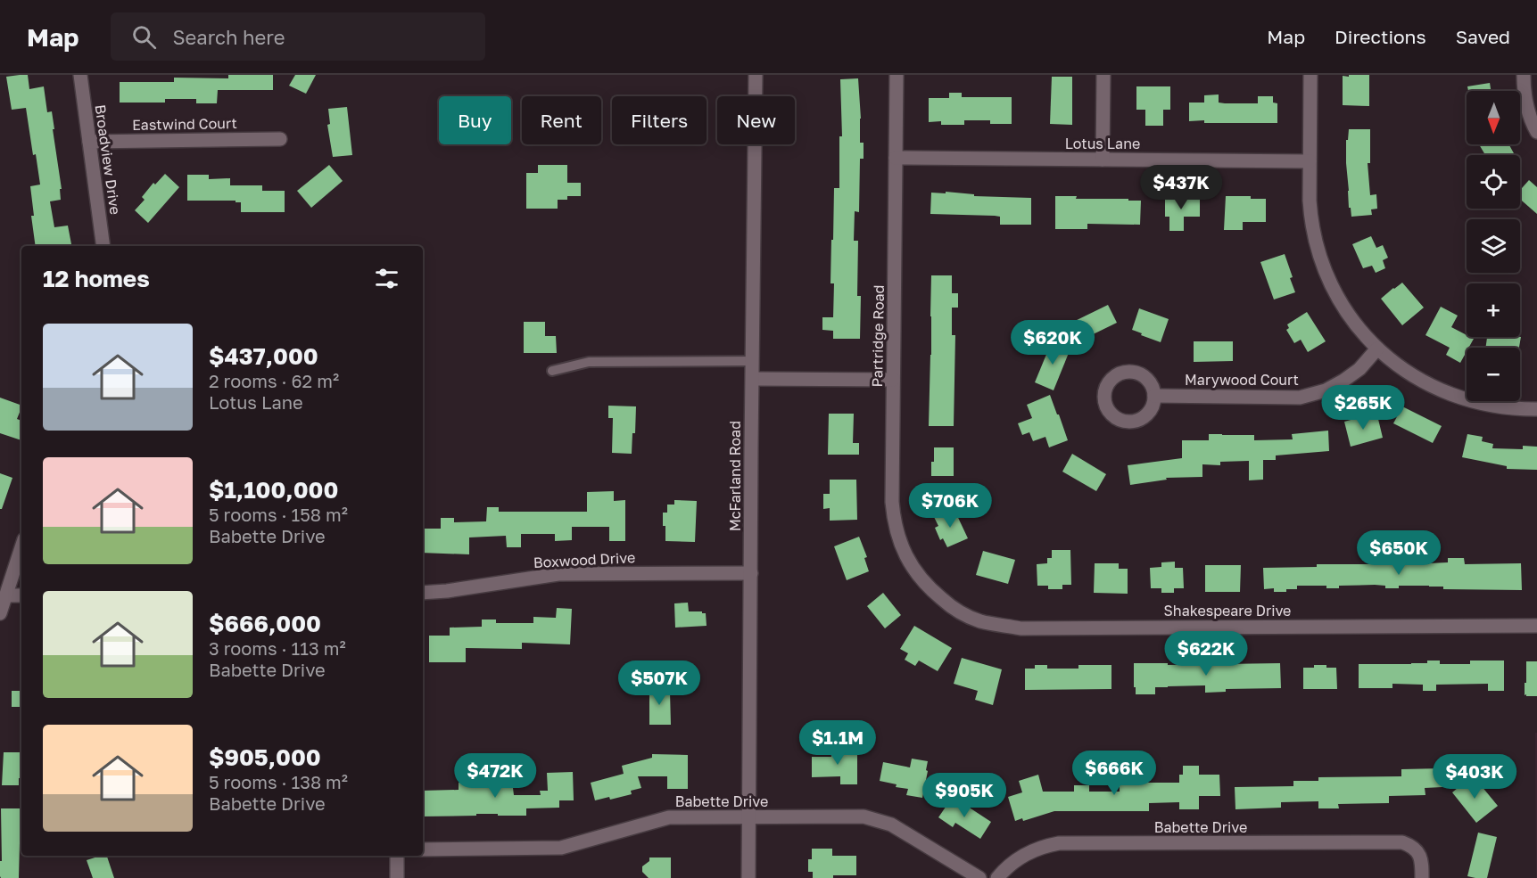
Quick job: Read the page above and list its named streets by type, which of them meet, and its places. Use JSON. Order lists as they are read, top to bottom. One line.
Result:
{"streets":{"street":["Eastwind Court","Lotus Lane","Broadview Drive","Partridge Road","Marywood Court","McFarland Road","Boxwood Drive","Shakespeare Drive","Babette Drive"]},"crossings":[["Eastwind Court","Broadview Drive"],["Lotus Lane","Partridge Road"],["Partridge Road","Shakespeare Drive"],["McFarland Road","Boxwood Drive"],["McFarland Road","Babette Drive"]],"north":"bottom","page":{"header":"Map","search":"Search here","nav":["Map","Directions","Saved"],"map_buttons":["+","−"],"chip":["Buy","Rent","Filters","New"],"price":["$437K","$620K","$265K","$706K","$650K","$622K","$507K","$1.1M","$666K","$472K","$403K","$905K"],"heading":"12 homes","list":[{"name":"$437,000","note":"2 rooms · 62 m² · Lotus Lane"},{"name":"$1,100,000","note":"5 rooms · 158 m² · Babette Drive"},{"name":"$666,000","note":"3 rooms · 113 m² · Babette Drive"},{"name":"$905,000","note":"5 rooms · 138 m² · Babette Drive"}]}}
